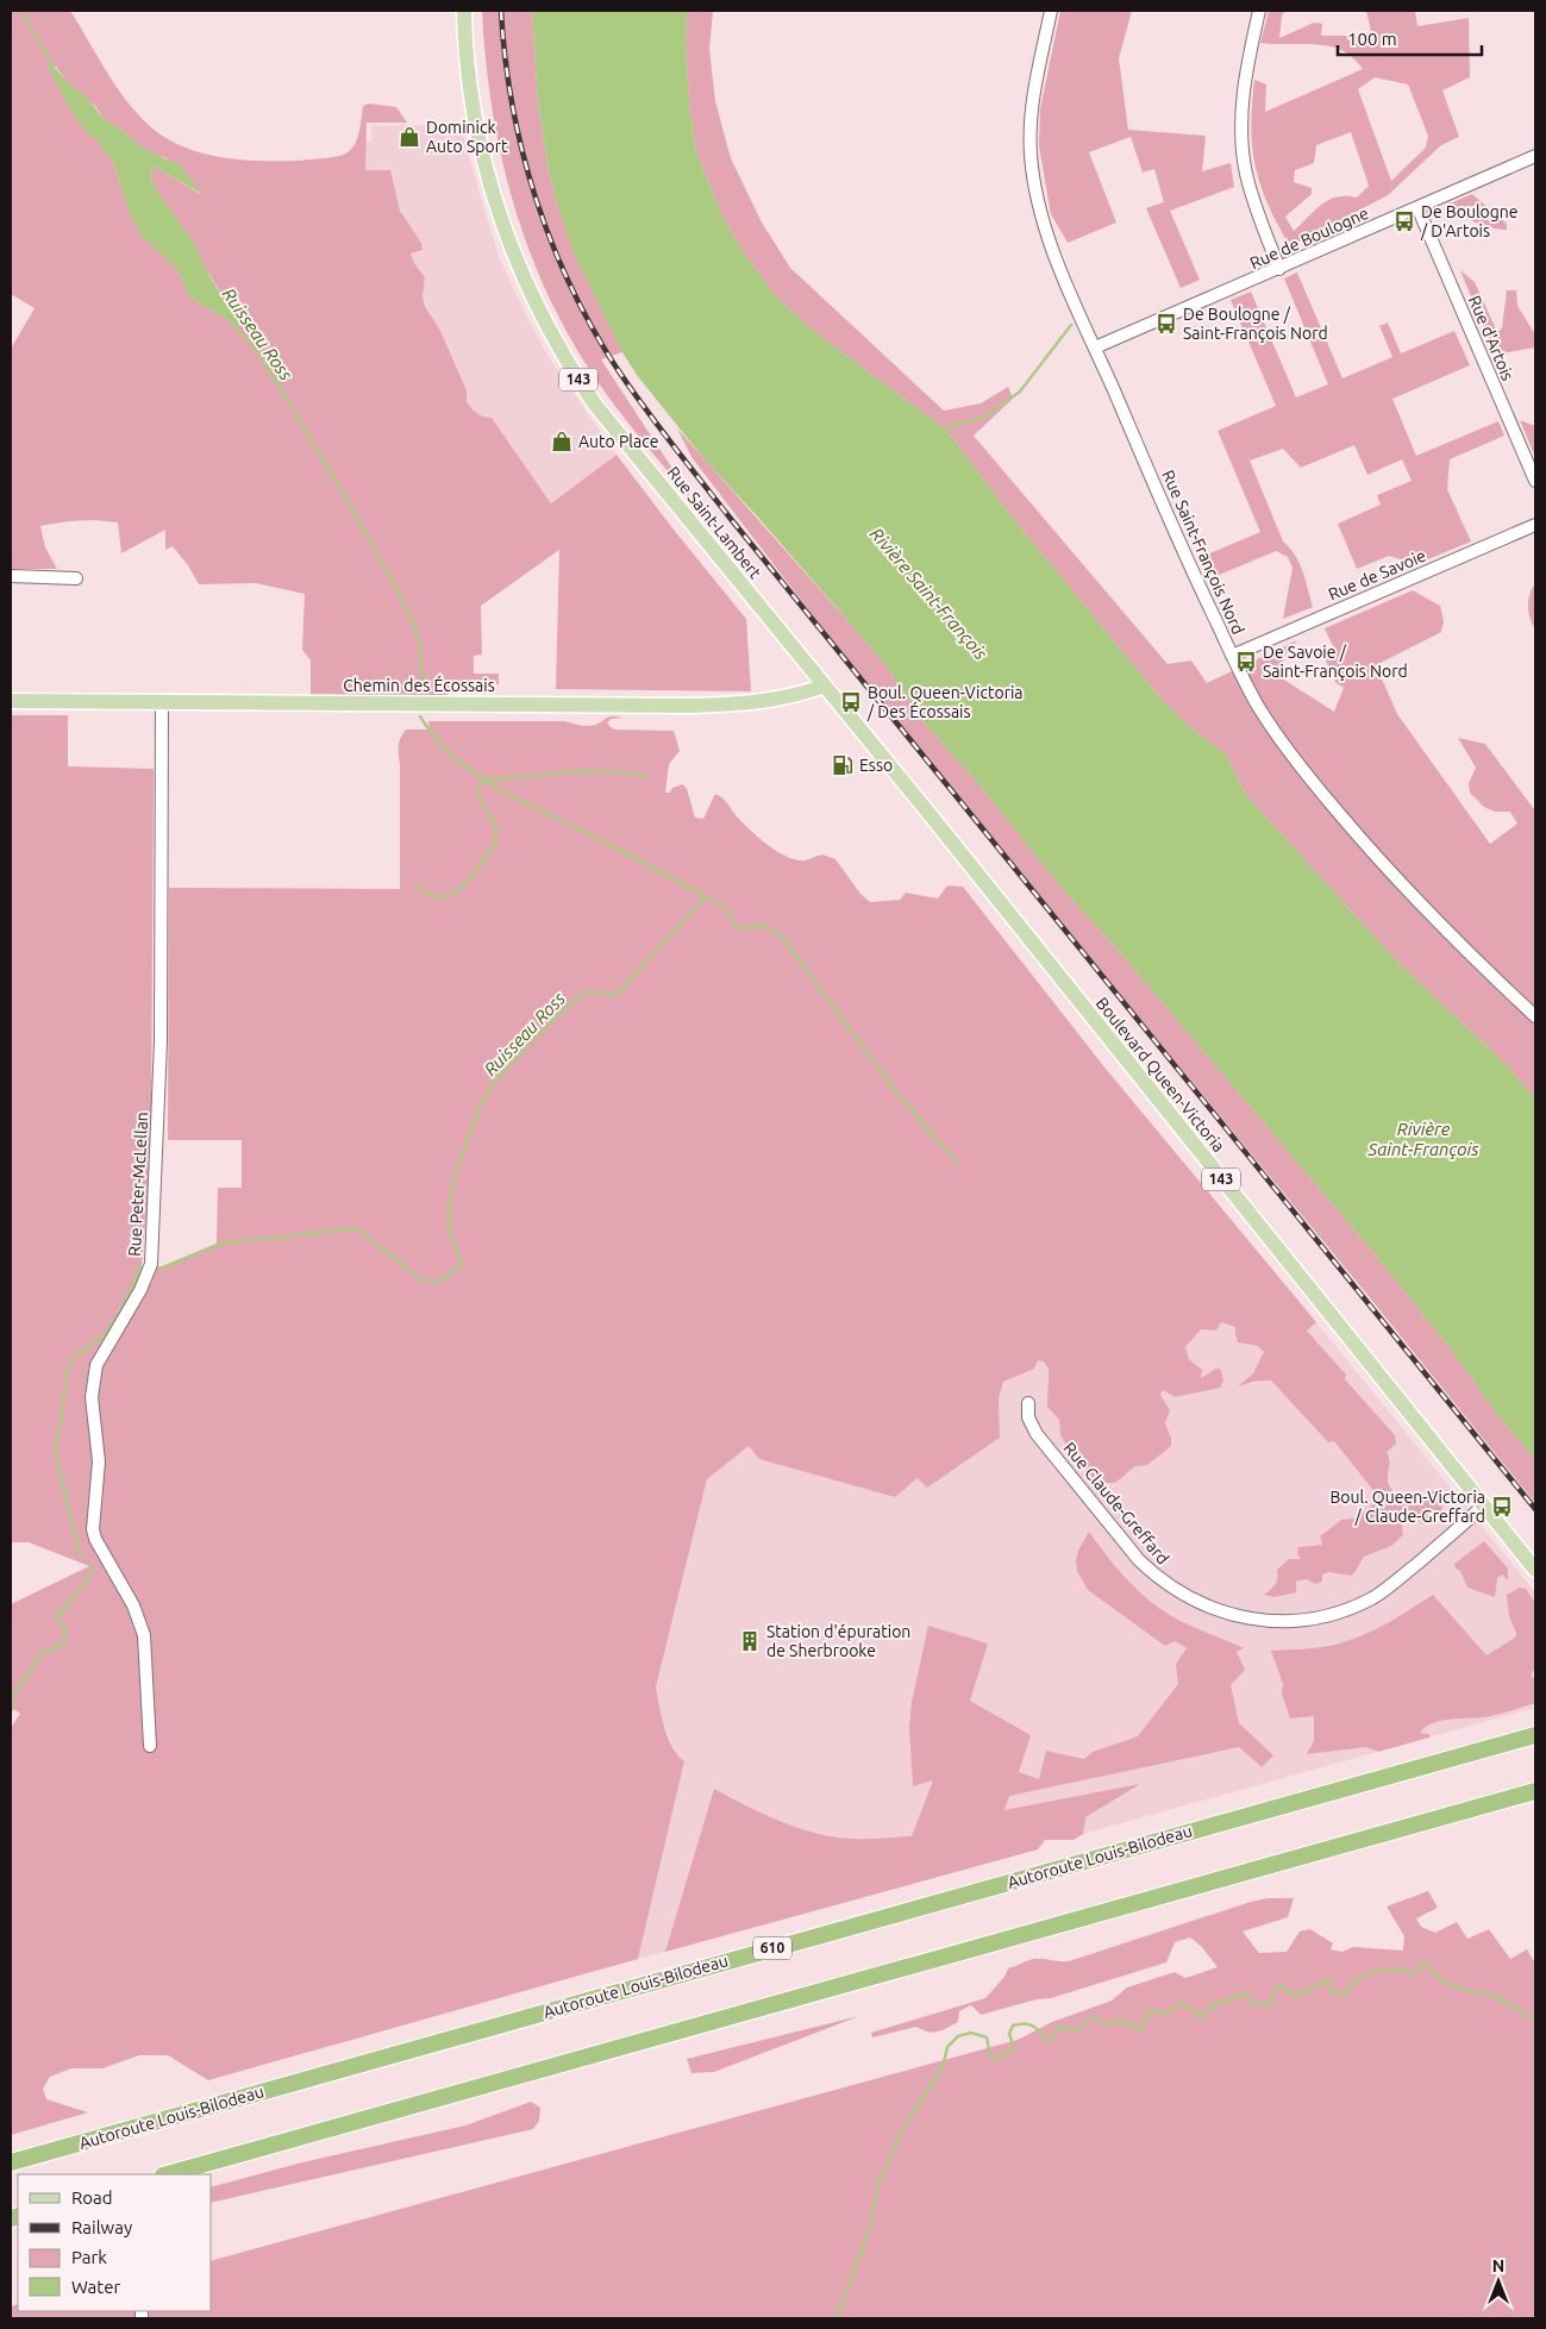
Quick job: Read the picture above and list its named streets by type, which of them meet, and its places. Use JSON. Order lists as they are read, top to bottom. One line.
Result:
{"streets":{"highway":["Autoroute Louis-Bilodeau","610"],"main road":["143","Rue Saint-Lambert","Chemin des Écossais","Boulevard Queen-Victoria"],"street":["Rue de Boulogne","Rue d'Artois","Rue Saint-François Nord","Rue de Savoie","Rue Peter-McLellan","Rue Claude-Greffard"]},"crossings":[["Rue de Boulogne","Rue d'Artois"],["Rue de Boulogne","Rue Saint-François Nord"],["Rue Saint-Lambert","Chemin des Écossais"],["Rue Saint-Lambert","Boulevard Queen-Victoria"],["Rue Saint-François Nord","Rue de Savoie"],["Chemin des Écossais","Boulevard Queen-Victoria"],["Chemin des Écossais","Rue Peter-McLellan"],["Boulevard Queen-Victoria","Rue Claude-Greffard"]],"water":["Ruisseau Ross","Rivière Saint-François"],"places":{"shop":["Dominick Auto Sport","Auto Place"],"bus stop":["De Boulogne / D'Artois","De Boulogne / Saint-François Nord","De Savoie / Saint-François Nord","Boul. Queen-Victoria / Des Écossais","Boul. Queen-Victoria / Claude-Greffard"],"fuel station":["Esso"],"building":["Station d'épuration de Sherbrooke"]},"legend":["Road","Railway","Park","Water"],"scale_bar":"100 m","north":"top"}
